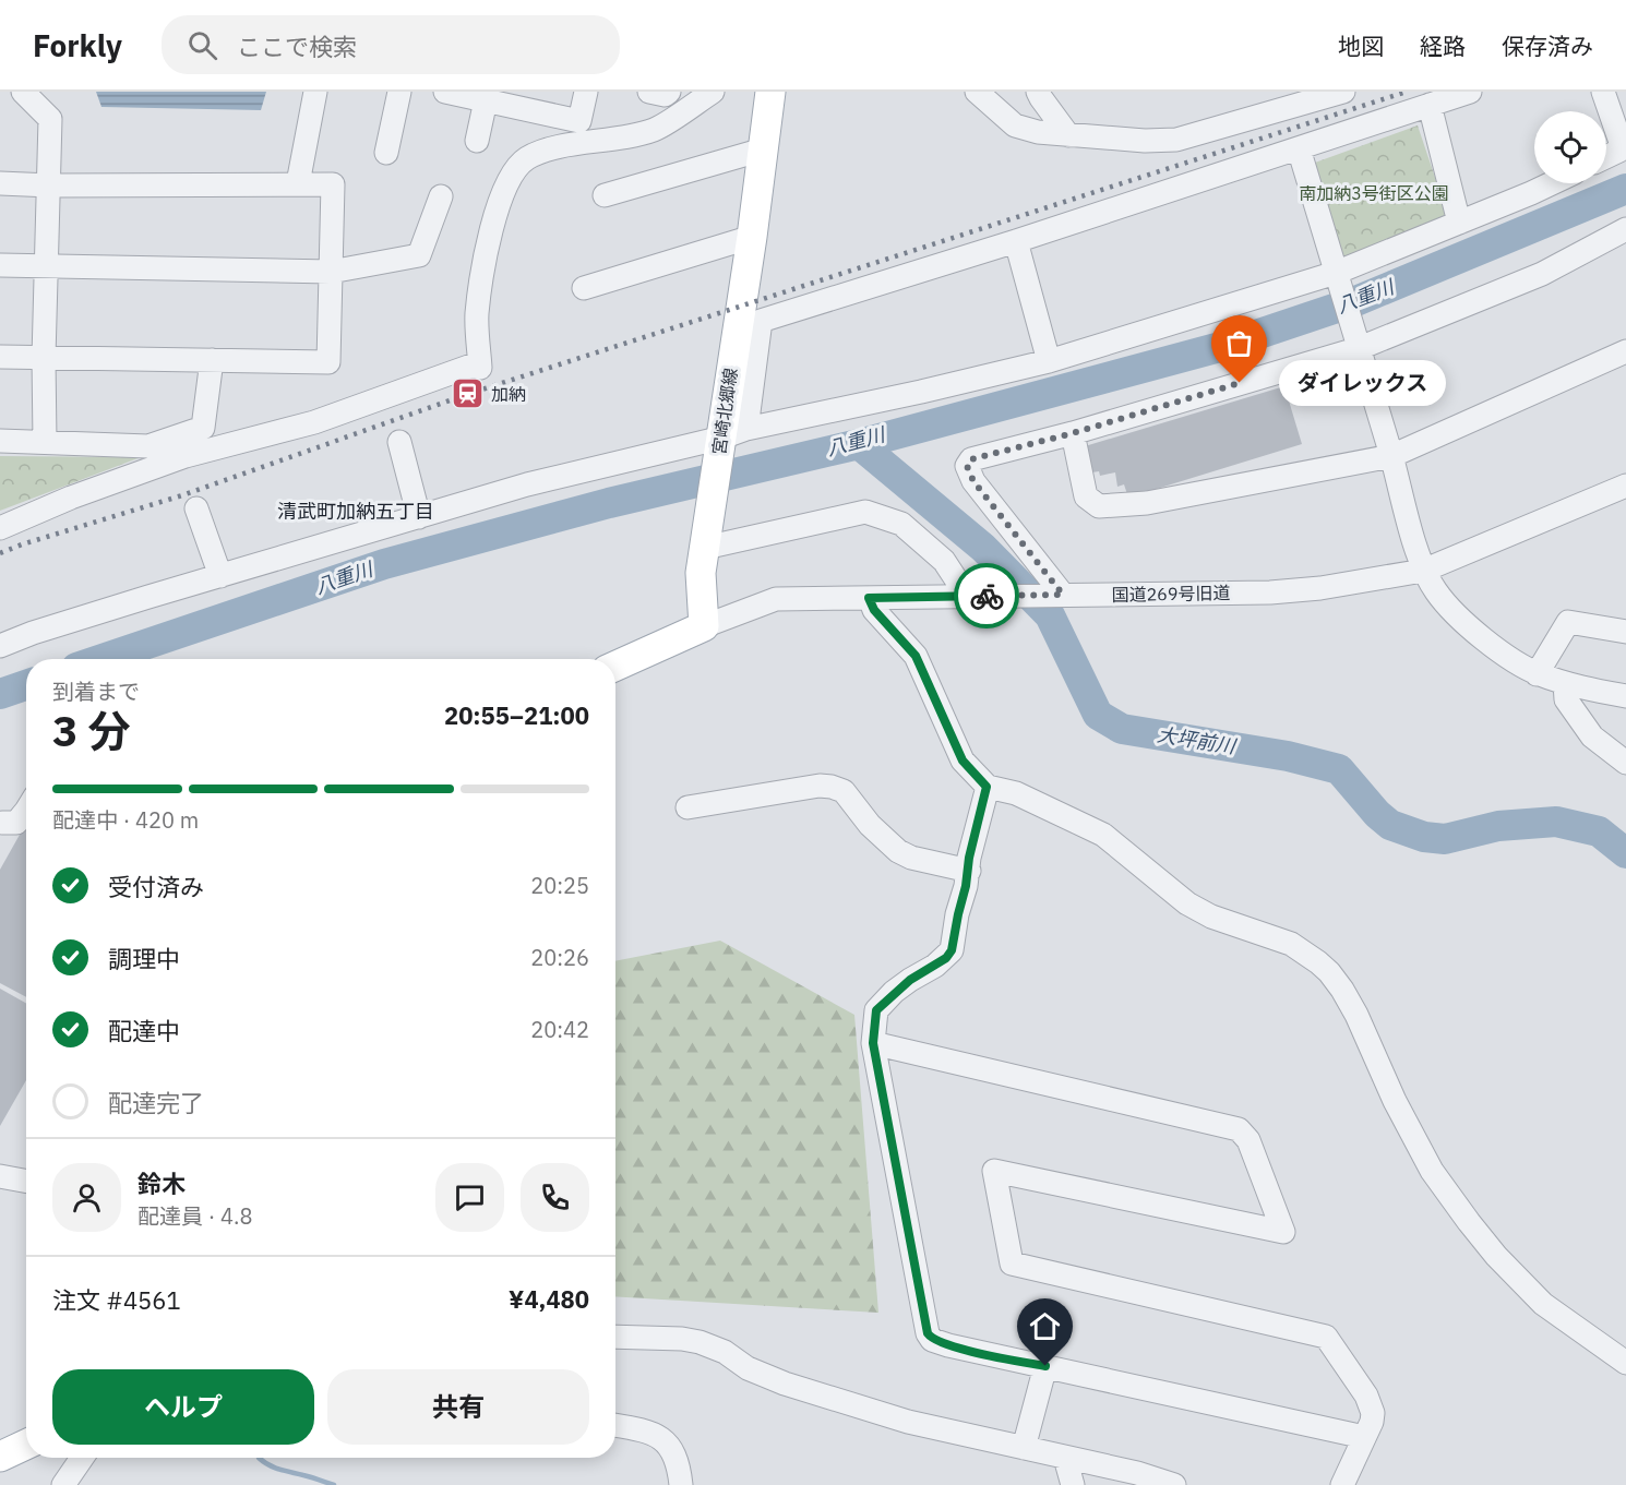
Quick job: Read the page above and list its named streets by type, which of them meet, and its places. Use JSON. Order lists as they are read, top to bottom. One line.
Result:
{"streets":{"main road":["宮崎北郷線"],"street":["国道269号旧道"]},"crossings":[["宮崎北郷線","国道269号旧道"]],"districts":["清武町加納五丁目"],"water":["八重川","大坪前川"],"parks":["南加納3号街区公園"],"places":{"other":["ダイレックス"],"station":["加納"]},"page":{"header":"Forkly","search":"ここで検索","nav":["地図","経路","保存済み"],"bubble":"ダイレックス","heading":["3 分","到着まで","20:55–21:00"],"panel":["鈴木","配達員 · 4.8","注文 #4561","¥4,480"],"bar":"配達中 · 420 m","list":[["受付済み","20:25"],["調理中","20:26"],["配達中","20:42"],"配達完了"],"buttons":["ヘルプ","共有"]}}
